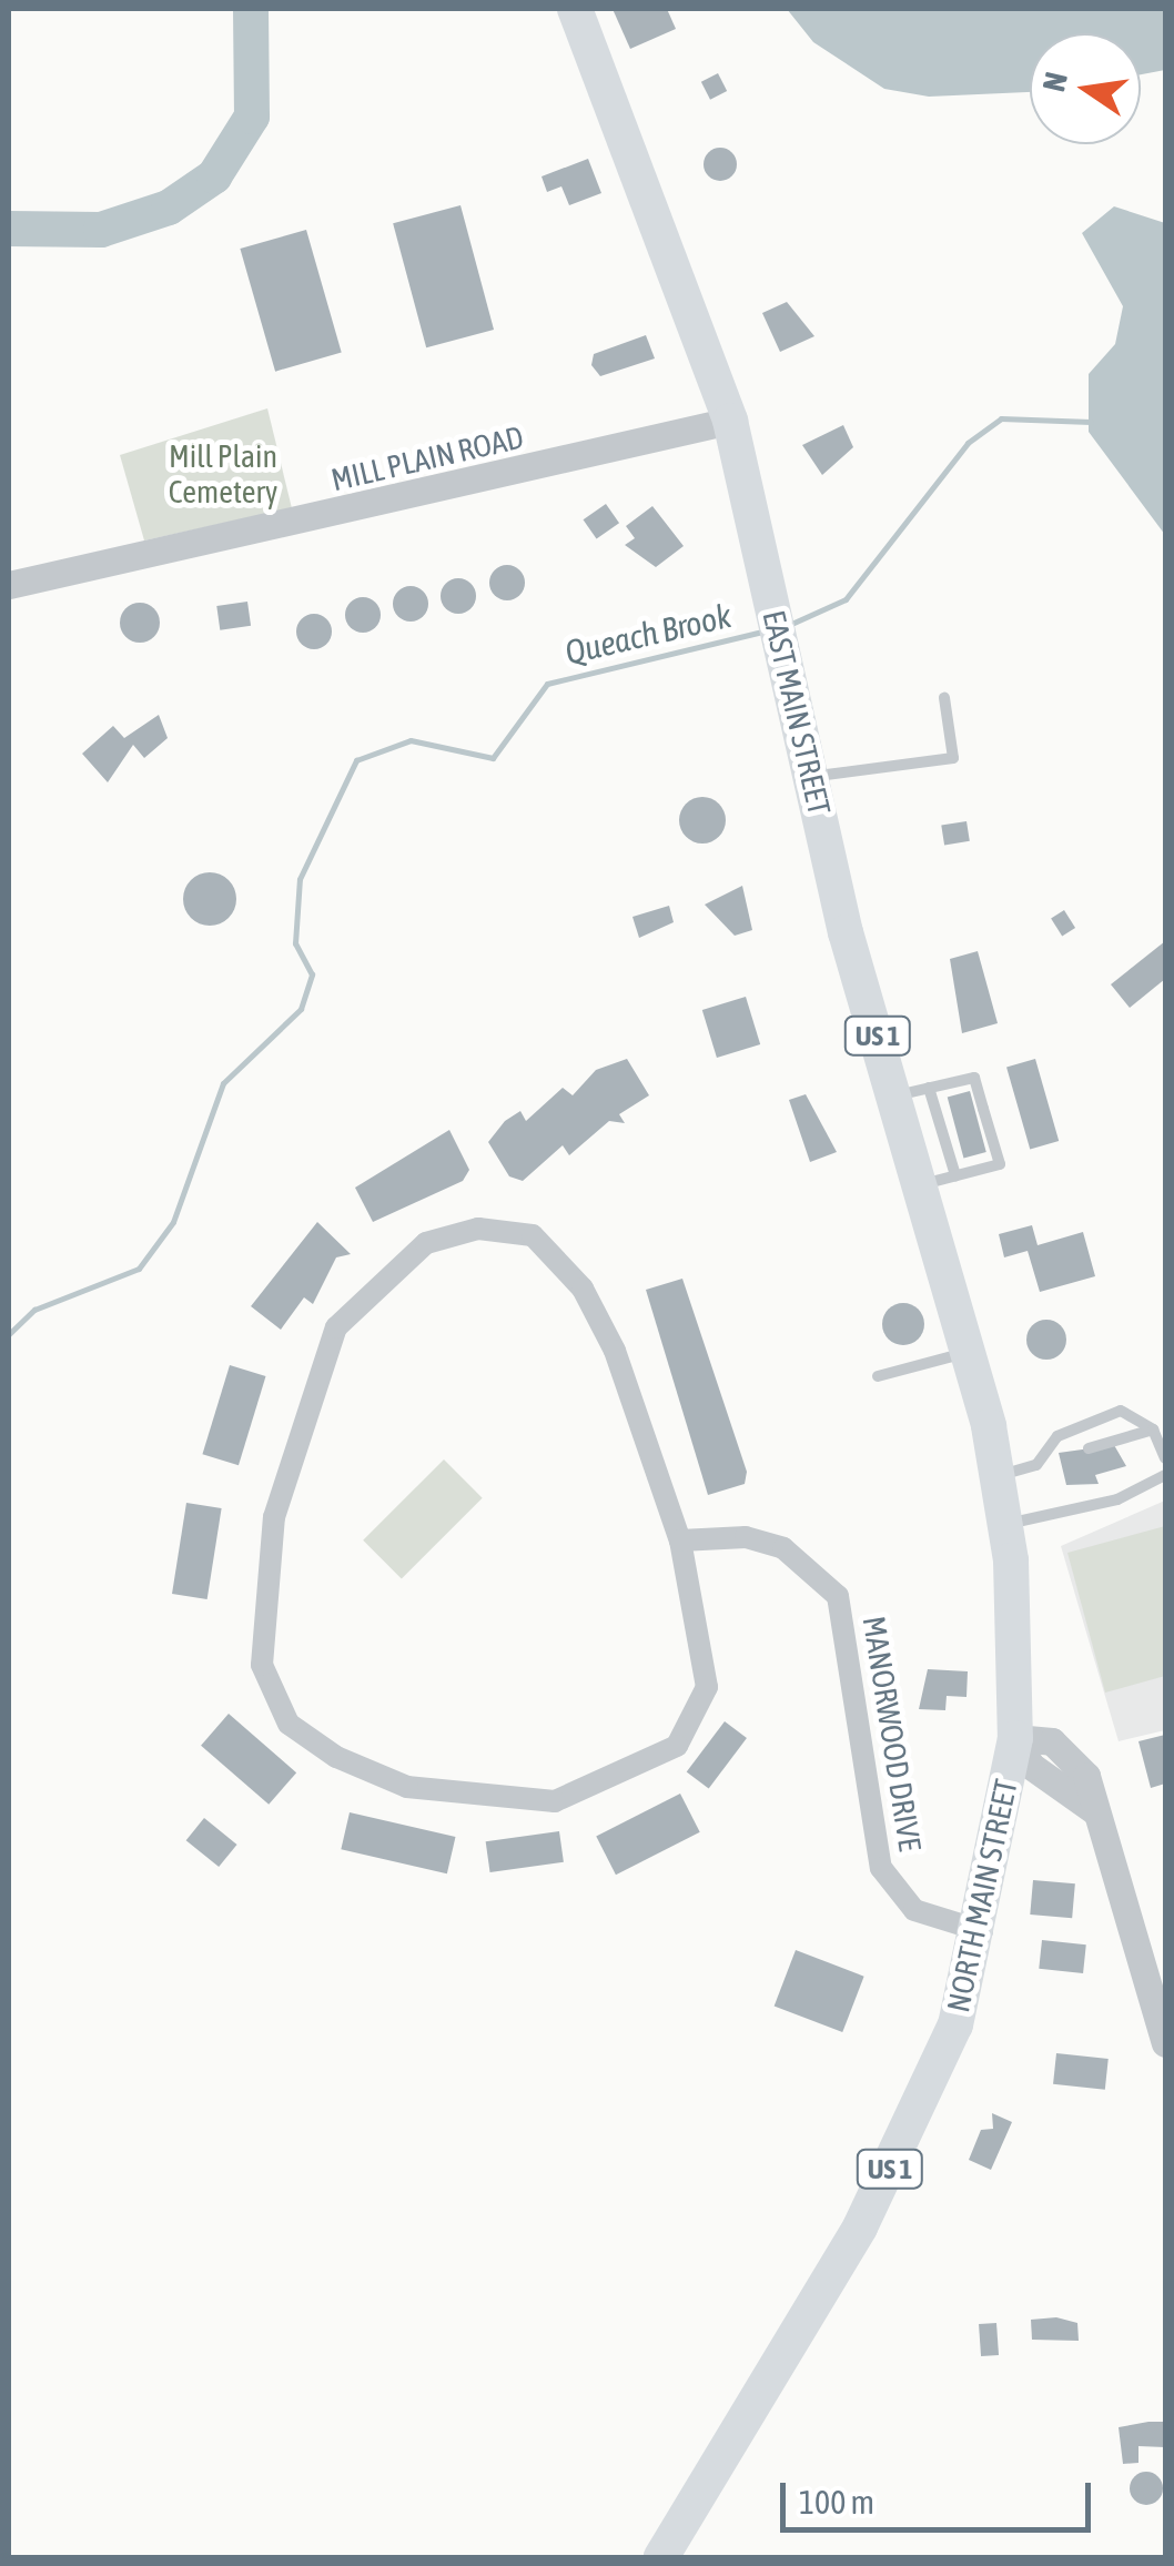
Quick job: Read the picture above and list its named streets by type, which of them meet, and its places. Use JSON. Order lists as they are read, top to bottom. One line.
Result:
{"streets":{"main road":["EAST MAIN STREET","US 1","NORTH MAIN STREET"],"street":["MILL PLAIN ROAD","MANORWOOD DRIVE"]},"crossings":[["MILL PLAIN ROAD","EAST MAIN STREET"],["EAST MAIN STREET","NORTH MAIN STREET"],["MANORWOOD DRIVE","NORTH MAIN STREET"]],"water":["Queach Brook"],"parks":["Mill Plain Cemetery"],"scale_bar":"100 m","north":"left"}
